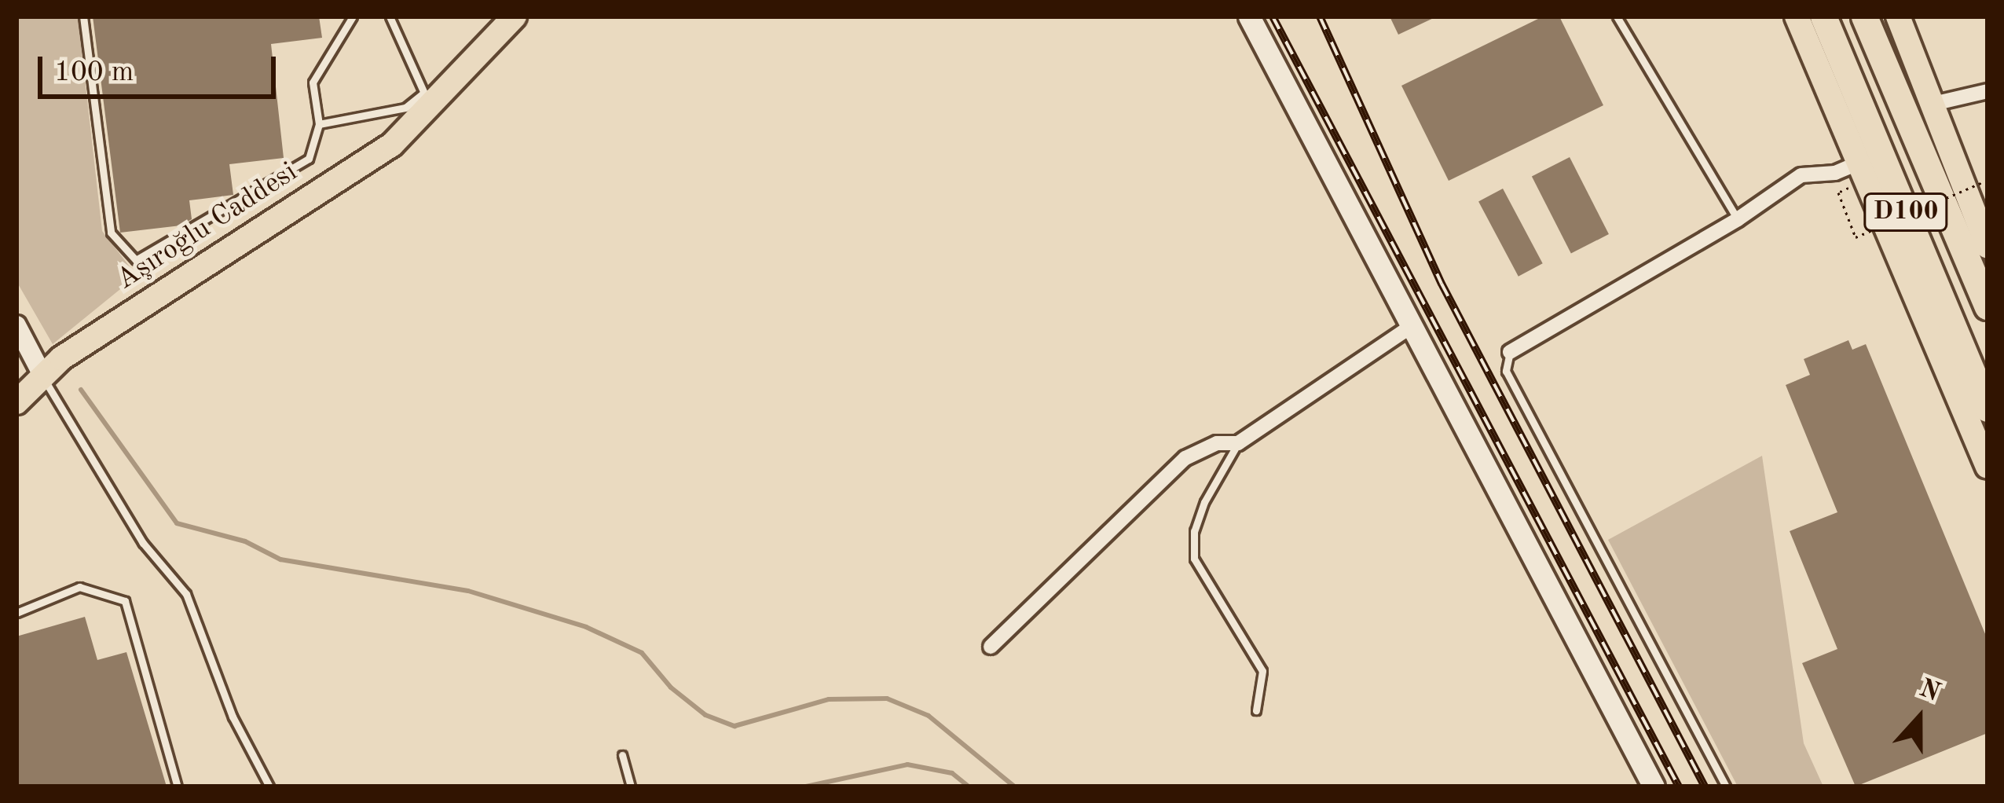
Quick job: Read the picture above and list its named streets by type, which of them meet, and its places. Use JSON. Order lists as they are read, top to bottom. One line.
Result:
{"streets":{"highway":["D100"],"main road":["Aşıroğlu Caddesi"]},"scale_bar":"100 m","north":"top"}
